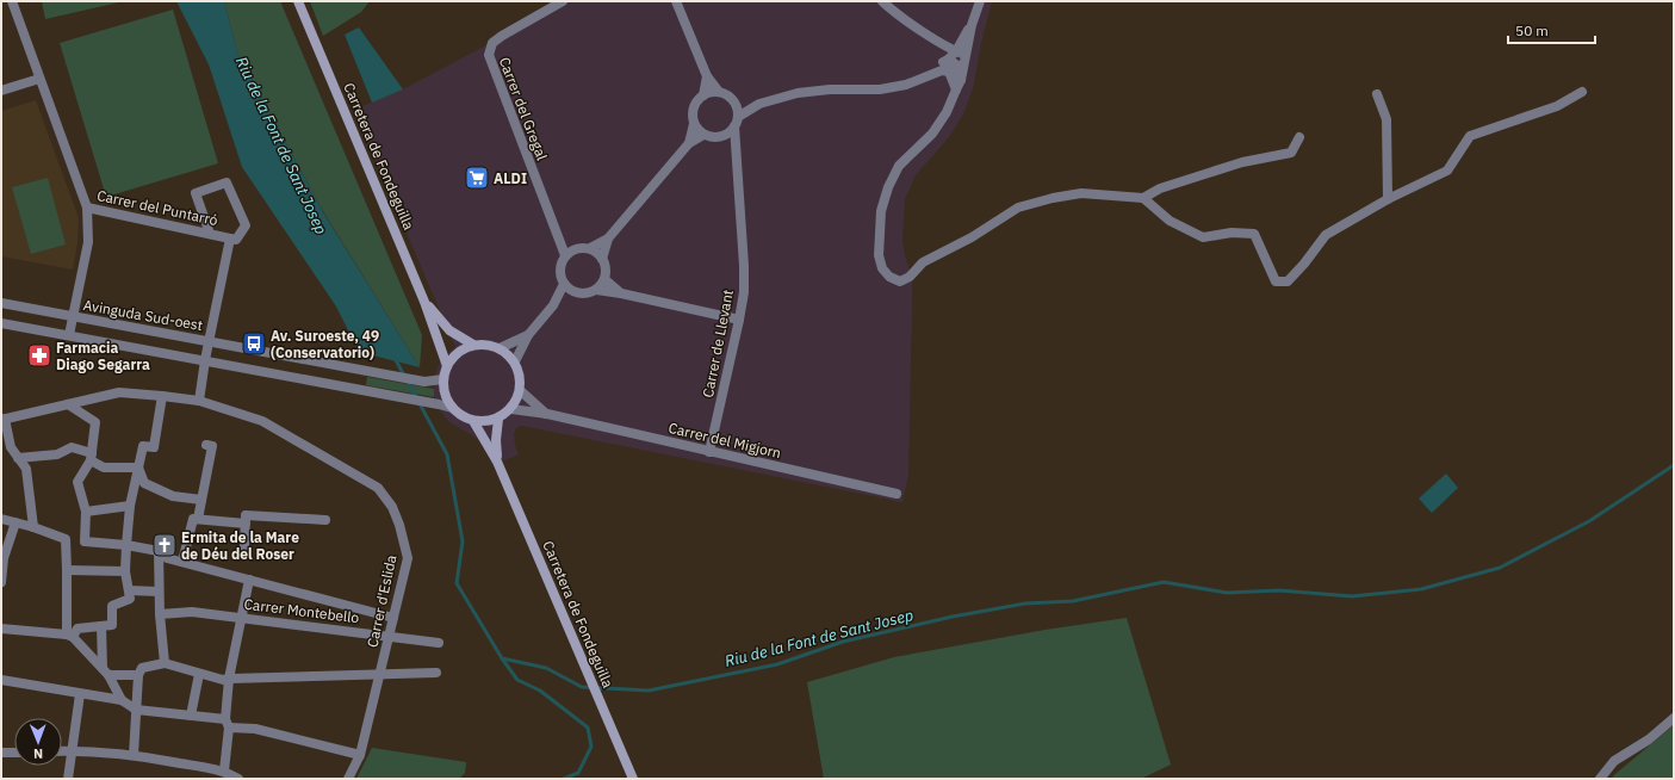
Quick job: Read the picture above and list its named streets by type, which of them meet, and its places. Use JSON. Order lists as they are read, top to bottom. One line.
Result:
{"streets":{"main road":["Carretera de Fondeguilla"],"street":["Carrer del Gregal","Carrer del Puntarró","Avinguda Sud-oest","Carrer de Llevant","Carrer del Migjorn","Carrer d'Eslida","Carrer Montebello"]},"crossings":[["Carretera de Fondeguilla","Avinguda Sud-oest"],["Carretera de Fondeguilla","Carrer del Migjorn"],["Carrer del Puntarró","Avinguda Sud-oest"],["Avinguda Sud-oest","Carrer del Migjorn"],["Avinguda Sud-oest","Carrer d'Eslida"],["Carrer de Llevant","Carrer del Migjorn"],["Carrer d'Eslida","Carrer Montebello"]],"water":["Riu de la Font de Sant Josep"],"places":{"supermarket":["ALDI"],"bus stop":["Av. Suroeste, 49 (Conservatorio)"],"pharmacy":["Farmacia Diago Segarra"],"church":["Ermita de la Mare de Déu del Roser"]},"scale_bar":"50 m","north":"bottom"}
